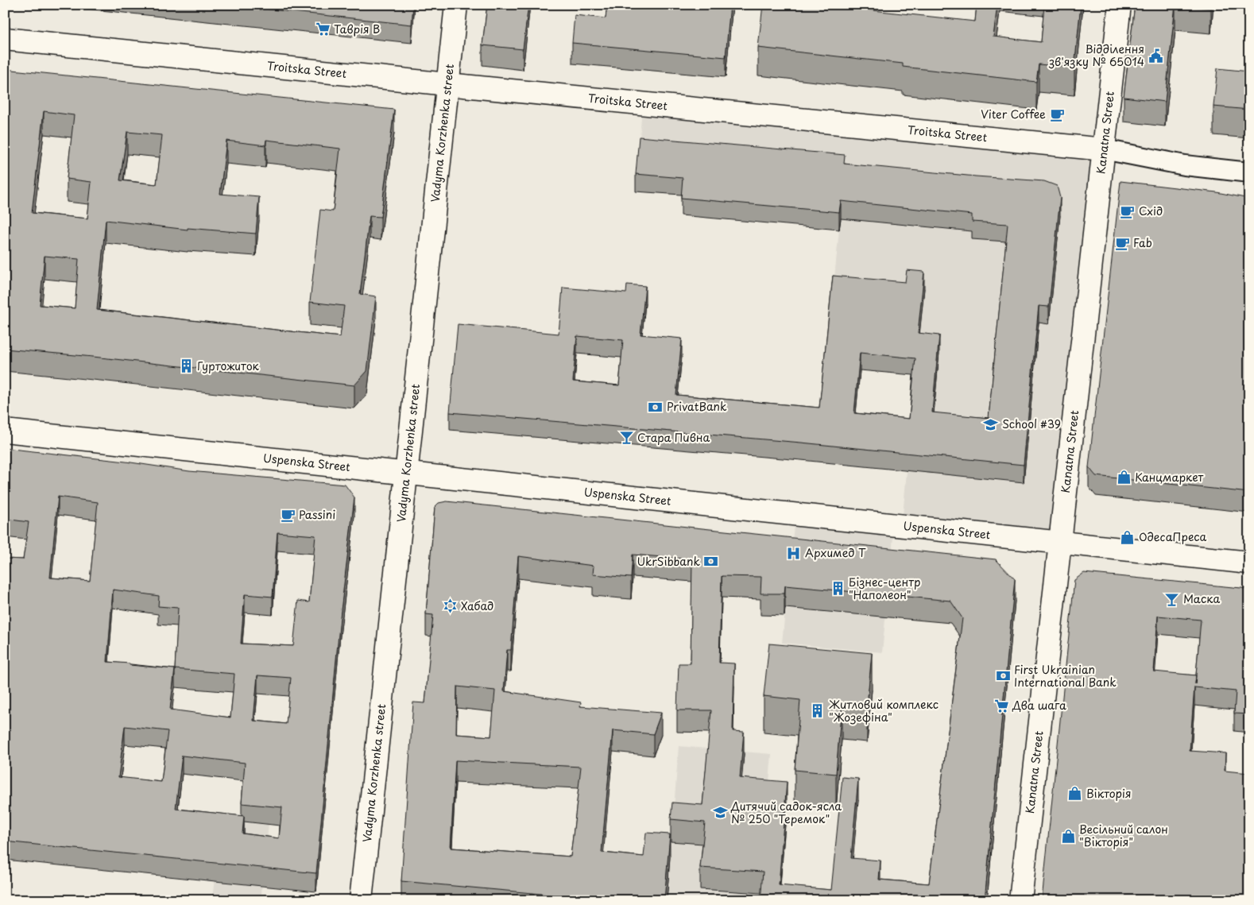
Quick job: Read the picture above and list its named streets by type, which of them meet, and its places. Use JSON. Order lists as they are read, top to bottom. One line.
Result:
{"streets":{"street":["Troitska Street","Vadyma Korzhenka street","Kanatna Street","Uspenska Street"]},"crossings":[["Troitska Street","Vadyma Korzhenka street"],["Troitska Street","Kanatna Street"],["Vadyma Korzhenka street","Uspenska Street"],["Kanatna Street","Uspenska Street"]],"places":{"supermarket":["Таврія В","Два шага"],"public building":["Відділення зв'язку № 65014"],"cafe":["Viter Coffee","Схiд","Fab","Passini"],"building":["Гуртожиток","Бізнес-центр \"Наполеон\"","Житловий комплекс \"Жозефіна\""],"bank":["PrivatBank","UkrSibbank","First Ukrainian International Bank"],"school or university":["School #39","Дитячий садок-ясла № 250 \"Теремок\""],"bar":["Стара Пивна","Маска"],"shop":["Канцмаркет","ОдесаПреса","Вікторія","Весільний салон \"Вікторія\""],"hospital":["Архимед Т"],"synagogue":["Хабад"]}}
